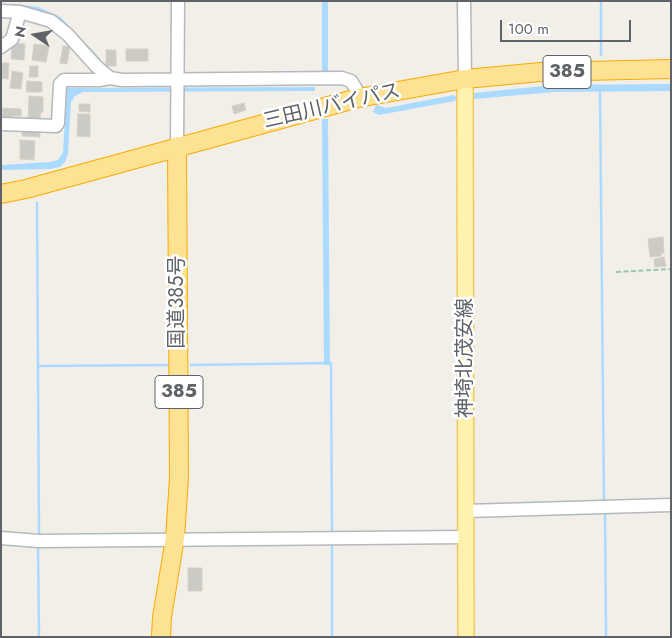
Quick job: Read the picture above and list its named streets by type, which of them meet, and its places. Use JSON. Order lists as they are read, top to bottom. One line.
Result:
{"streets":{"highway":["385","三田川バイパス","国道385号"],"main road":["神埼北茂安線"]},"crossings":[["三田川バイパス","国道385号"],["三田川バイパス","神埼北茂安線"]],"scale_bar":"100 m","north":"left"}
